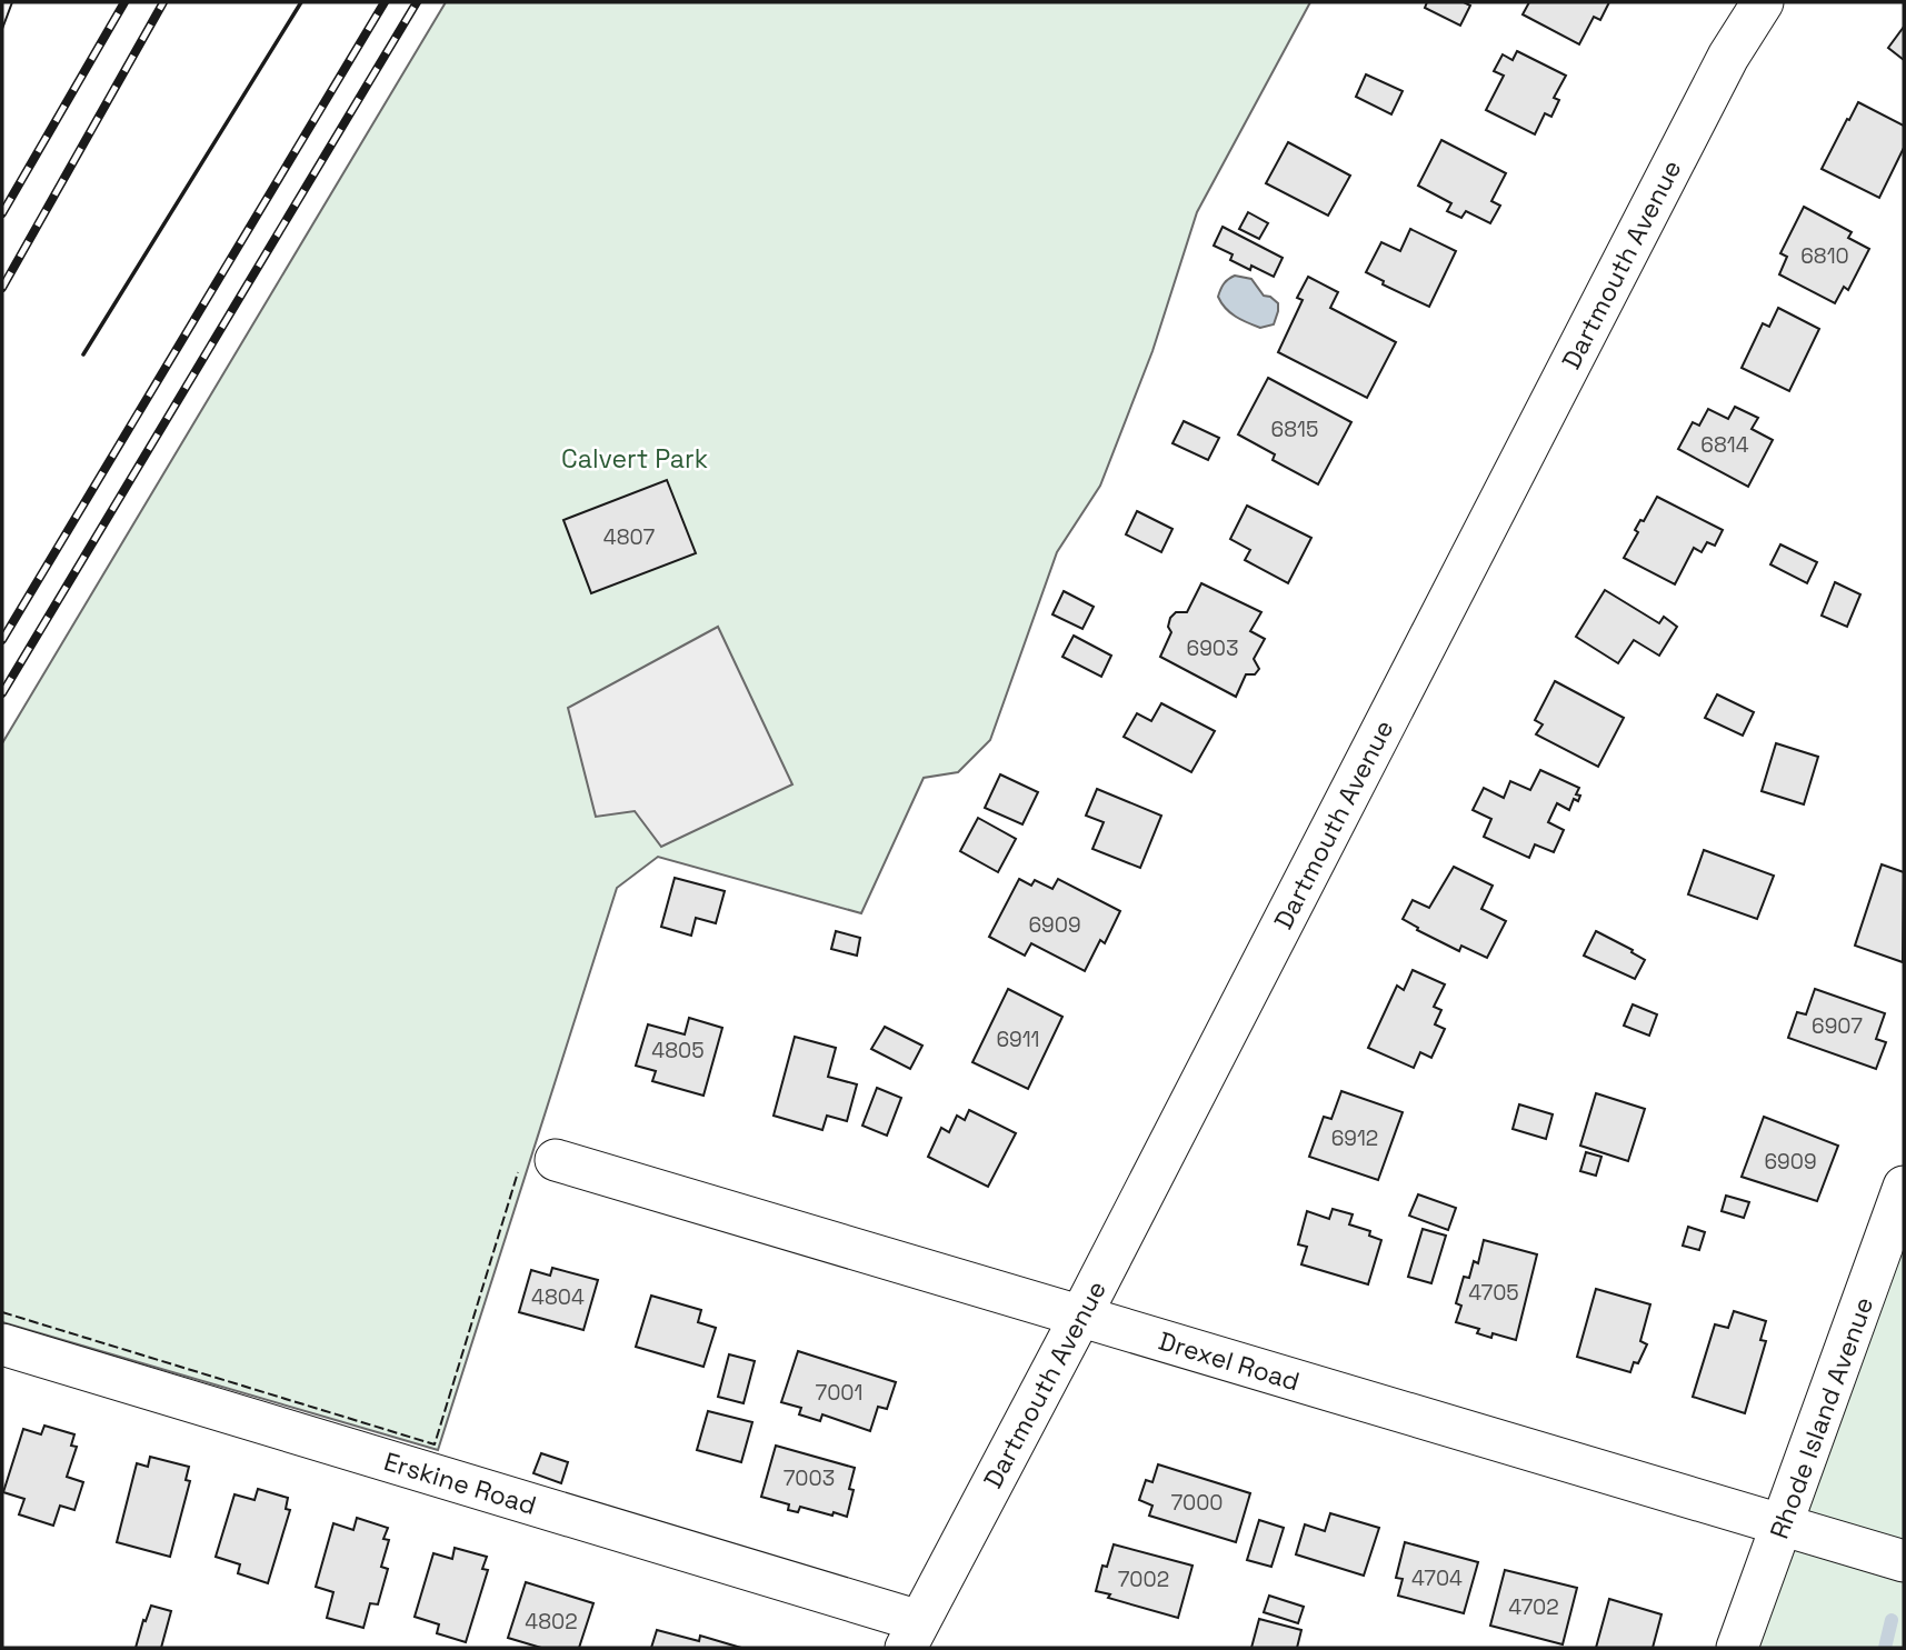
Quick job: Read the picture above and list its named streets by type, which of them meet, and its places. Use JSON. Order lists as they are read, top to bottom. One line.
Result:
{"streets":{"street":["Dartmouth Avenue","Drexel Road","Rhode Island Avenue","Erskine Road"]},"crossings":[["Dartmouth Avenue","Drexel Road"],["Dartmouth Avenue","Erskine Road"],["Drexel Road","Rhode Island Avenue"]],"parks":["Calvert Park"],"house_numbers":["6810","6815","6814","4807","6903","6909","6907","6911","4805","6912","6909","4705","4804","7001","7003","7000","4704","7002","4702","4802"]}
